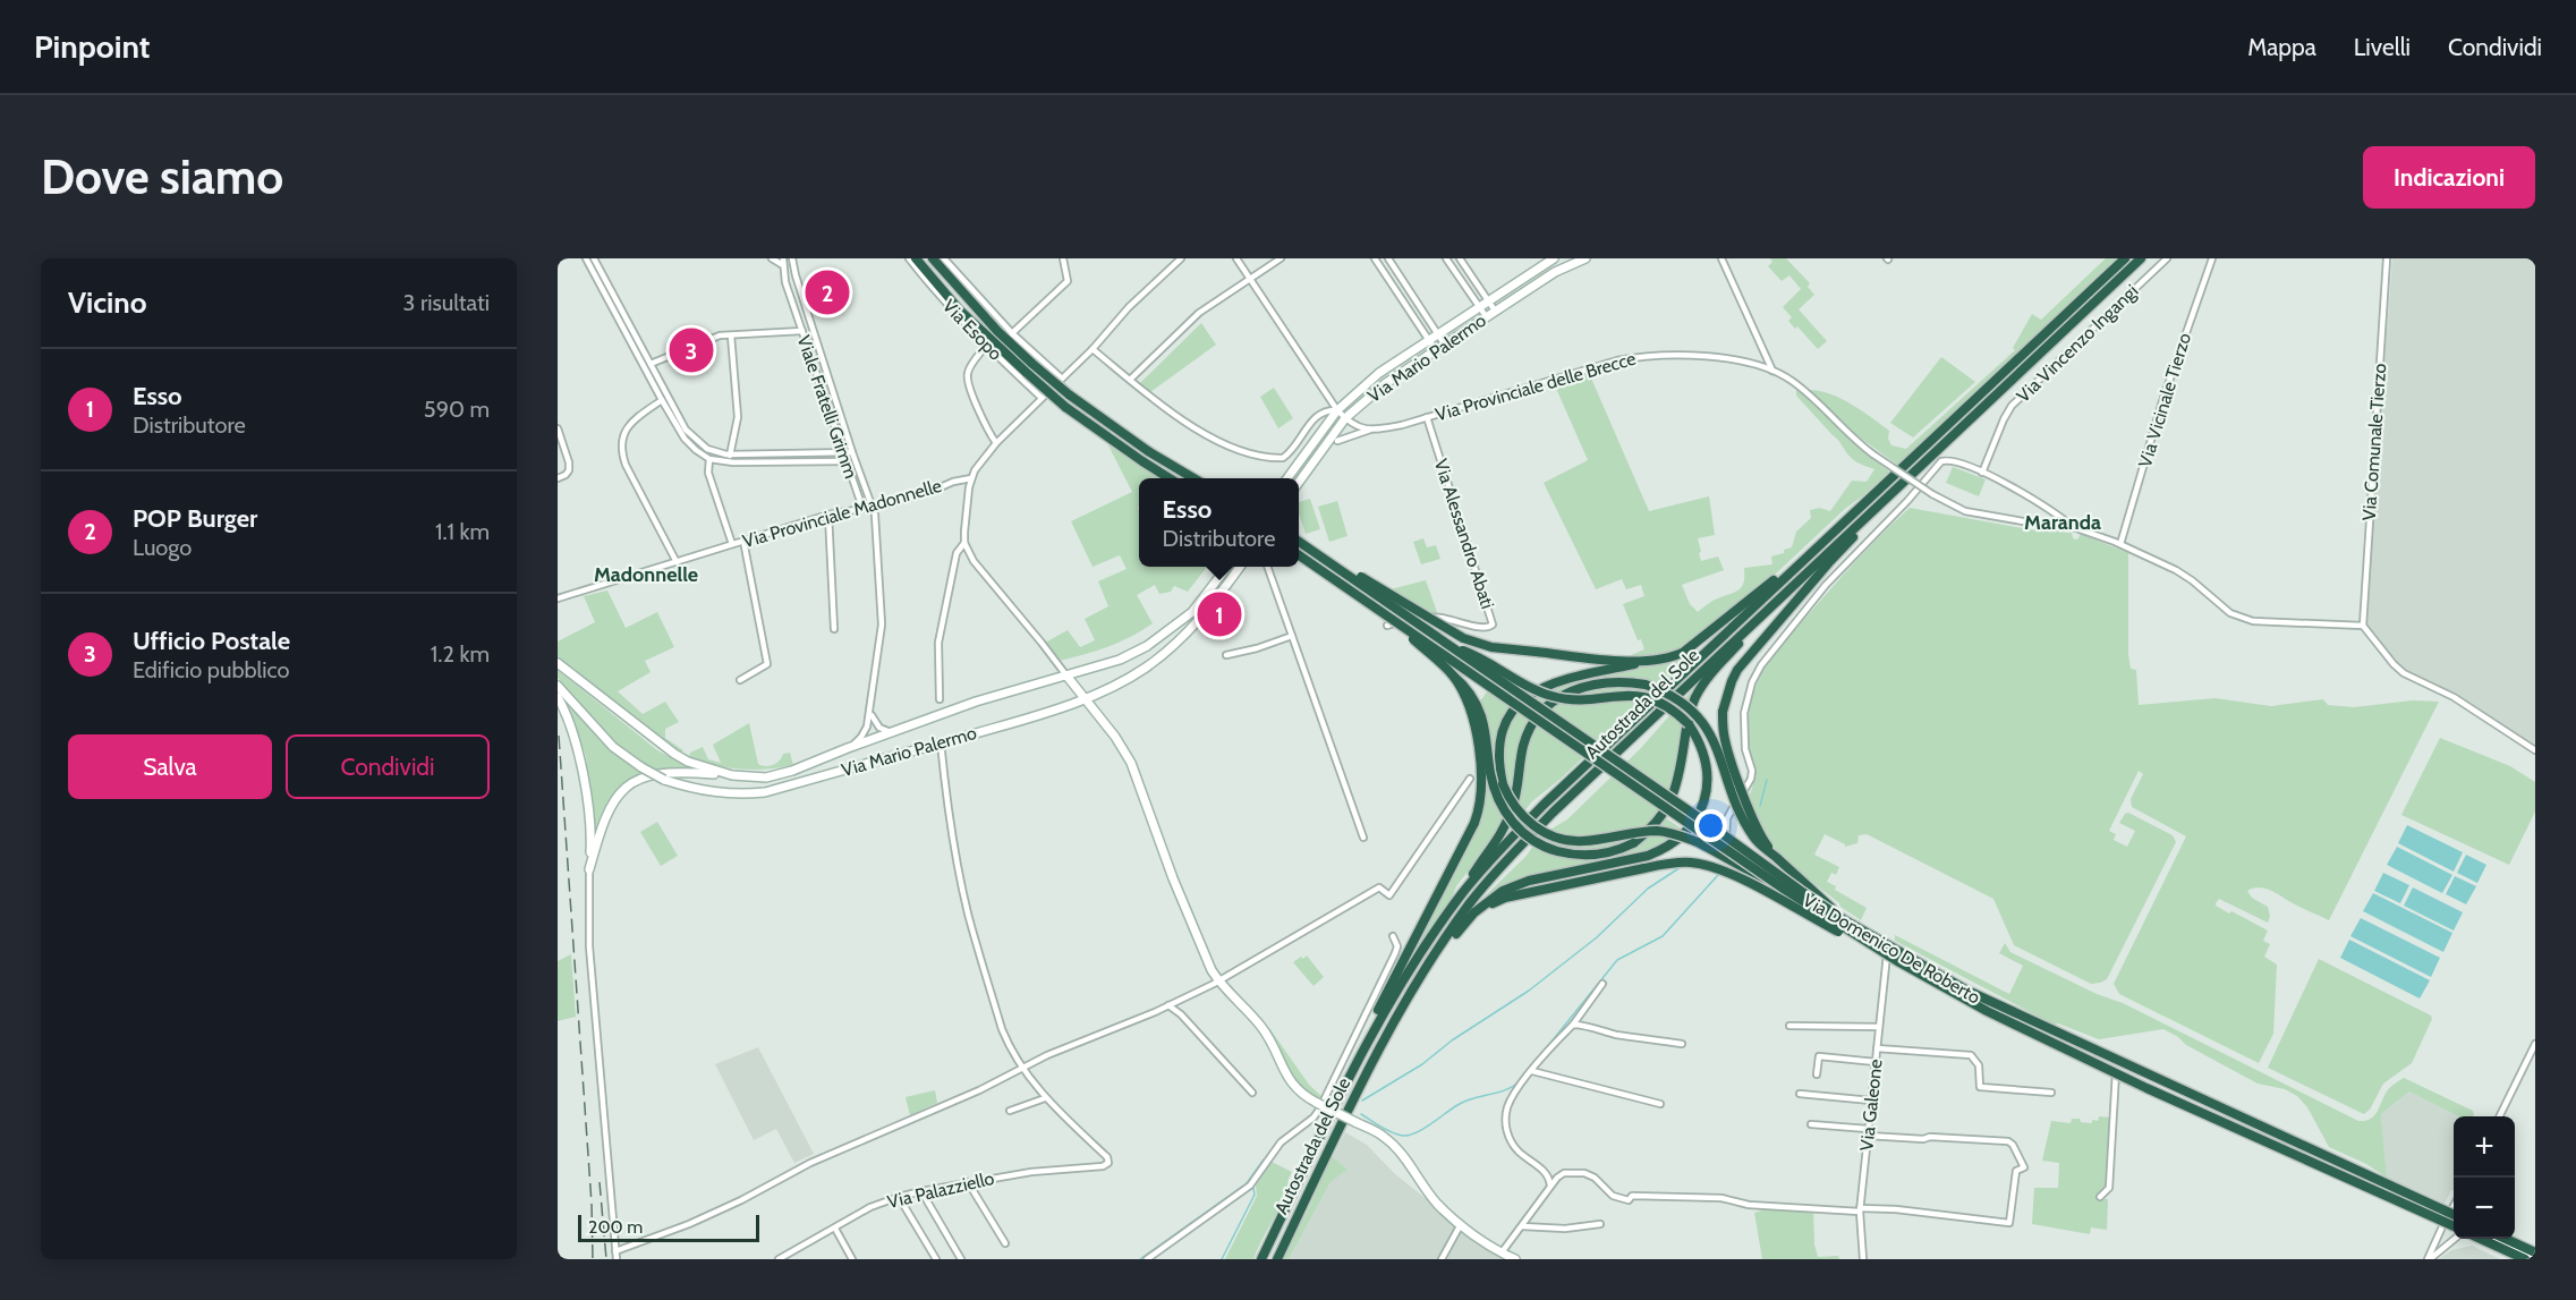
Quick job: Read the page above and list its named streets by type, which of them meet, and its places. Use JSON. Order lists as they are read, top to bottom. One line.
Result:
{"streets":{"highway":["Autostrada del Sole"],"street":["Via Esopo","Via Vincenzo Ingangi","Via Mario Palermo","Via Provinciale delle Brecce","Via Vicinale Tierzo","Viale Fratelli Grimm","Via Comunale Tierzo","Via Provinciale Madonnelle","Via Alessandro Abati","Via Domenico De Roberto","Via Galeone","Via Palazziello"]},"crossings":[["Via Vincenzo Ingangi","Via Domenico De Roberto"],["Via Mario Palermo","Viale Fratelli Grimm"],["Via Provinciale delle Brecce","Via Alessandro Abati"],["Viale Fratelli Grimm","Via Provinciale Madonnelle"],["Via Domenico De Roberto","Via Galeone"]],"districts":["Maranda","Madonnelle"],"scale_bar":"200 m","page":{"header":"Pinpoint","nav":["Mappa","Livelli","Condividi"],"buttons":["Indicazioni",["Salva","Condividi"]],"title":"Dove siamo","heading":["Vicino","3 risultati"],"pins":["2","3","1"],"list":[{"mark":"1","name":"Esso","note":"Distributore","value":"590 m"},{"mark":"2","name":"POP Burger","note":"Luogo","value":"1.1 km"},{"mark":"3","name":"Ufficio Postale","note":"Edificio pubblico","value":"1.2 km"}],"popup":["Esso","Distributore"],"map_buttons":["+","−"],"scale":"200 m"}}
